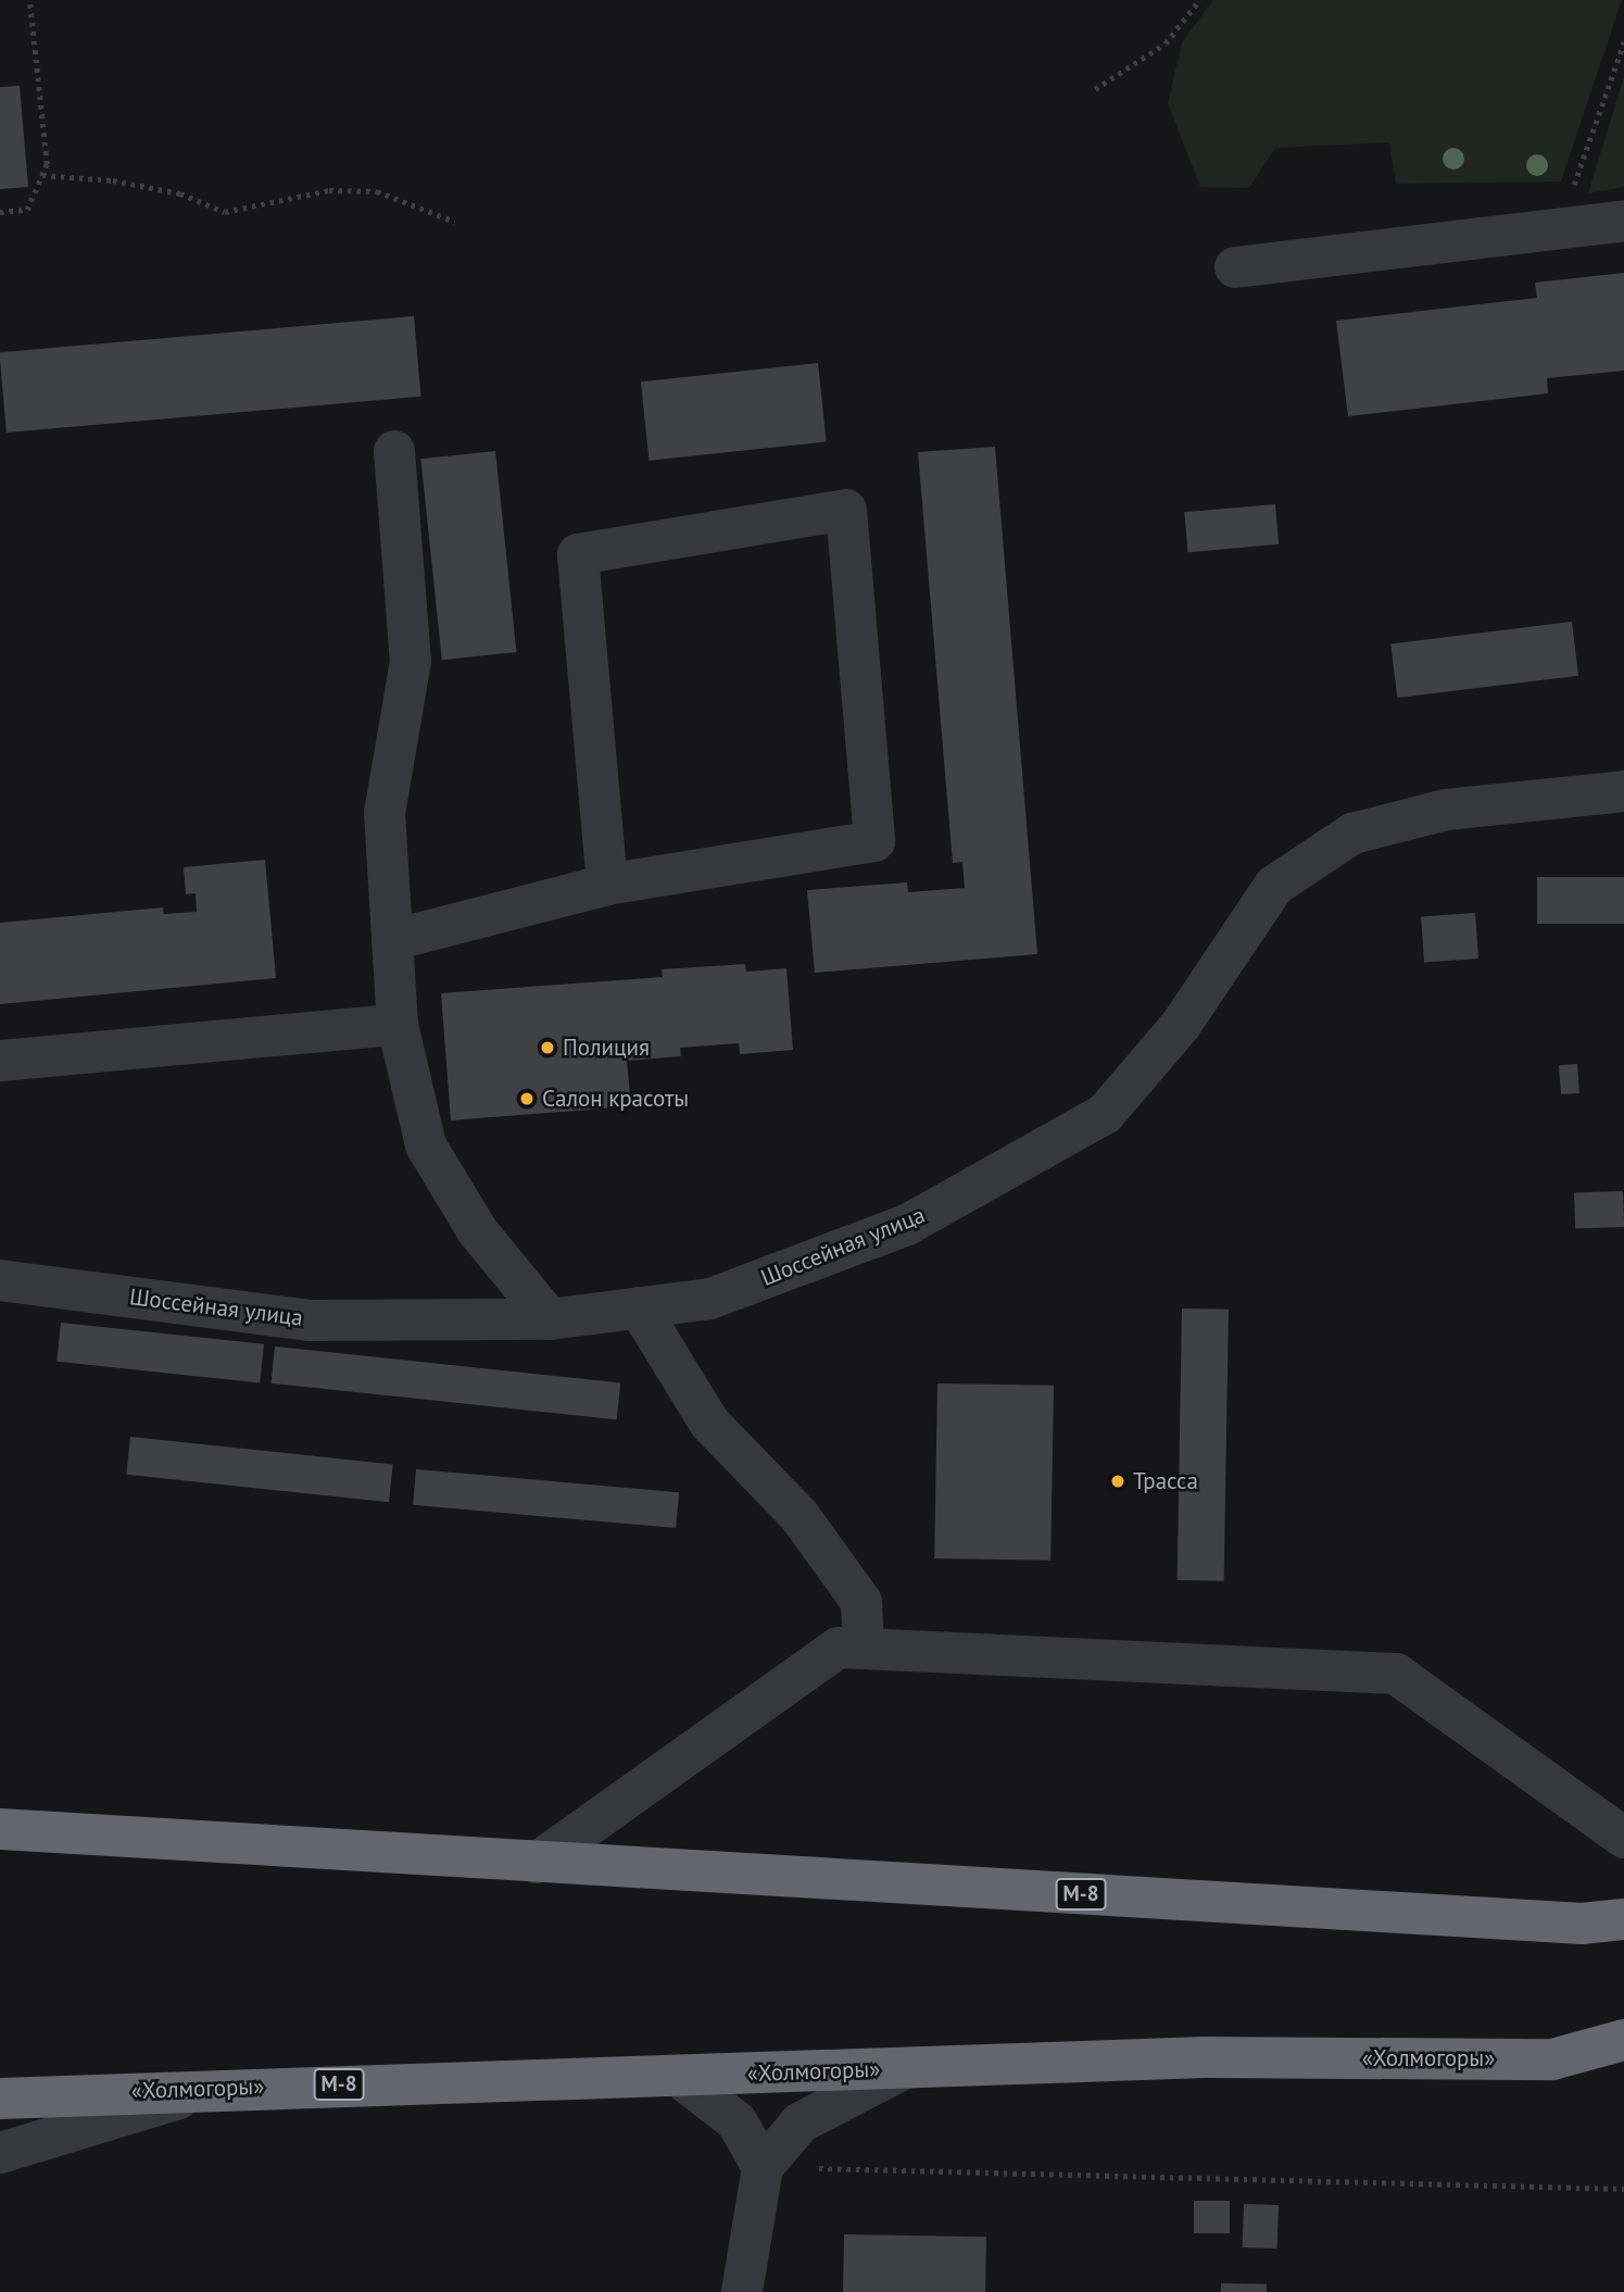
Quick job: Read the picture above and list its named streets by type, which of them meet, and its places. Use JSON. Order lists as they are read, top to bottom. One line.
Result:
{"streets":{"highway":["М-8","«Холмогоры»"],"street":["Шоссейная улица"]},"places":["Полиция","Салон красоты","Трасса"]}
